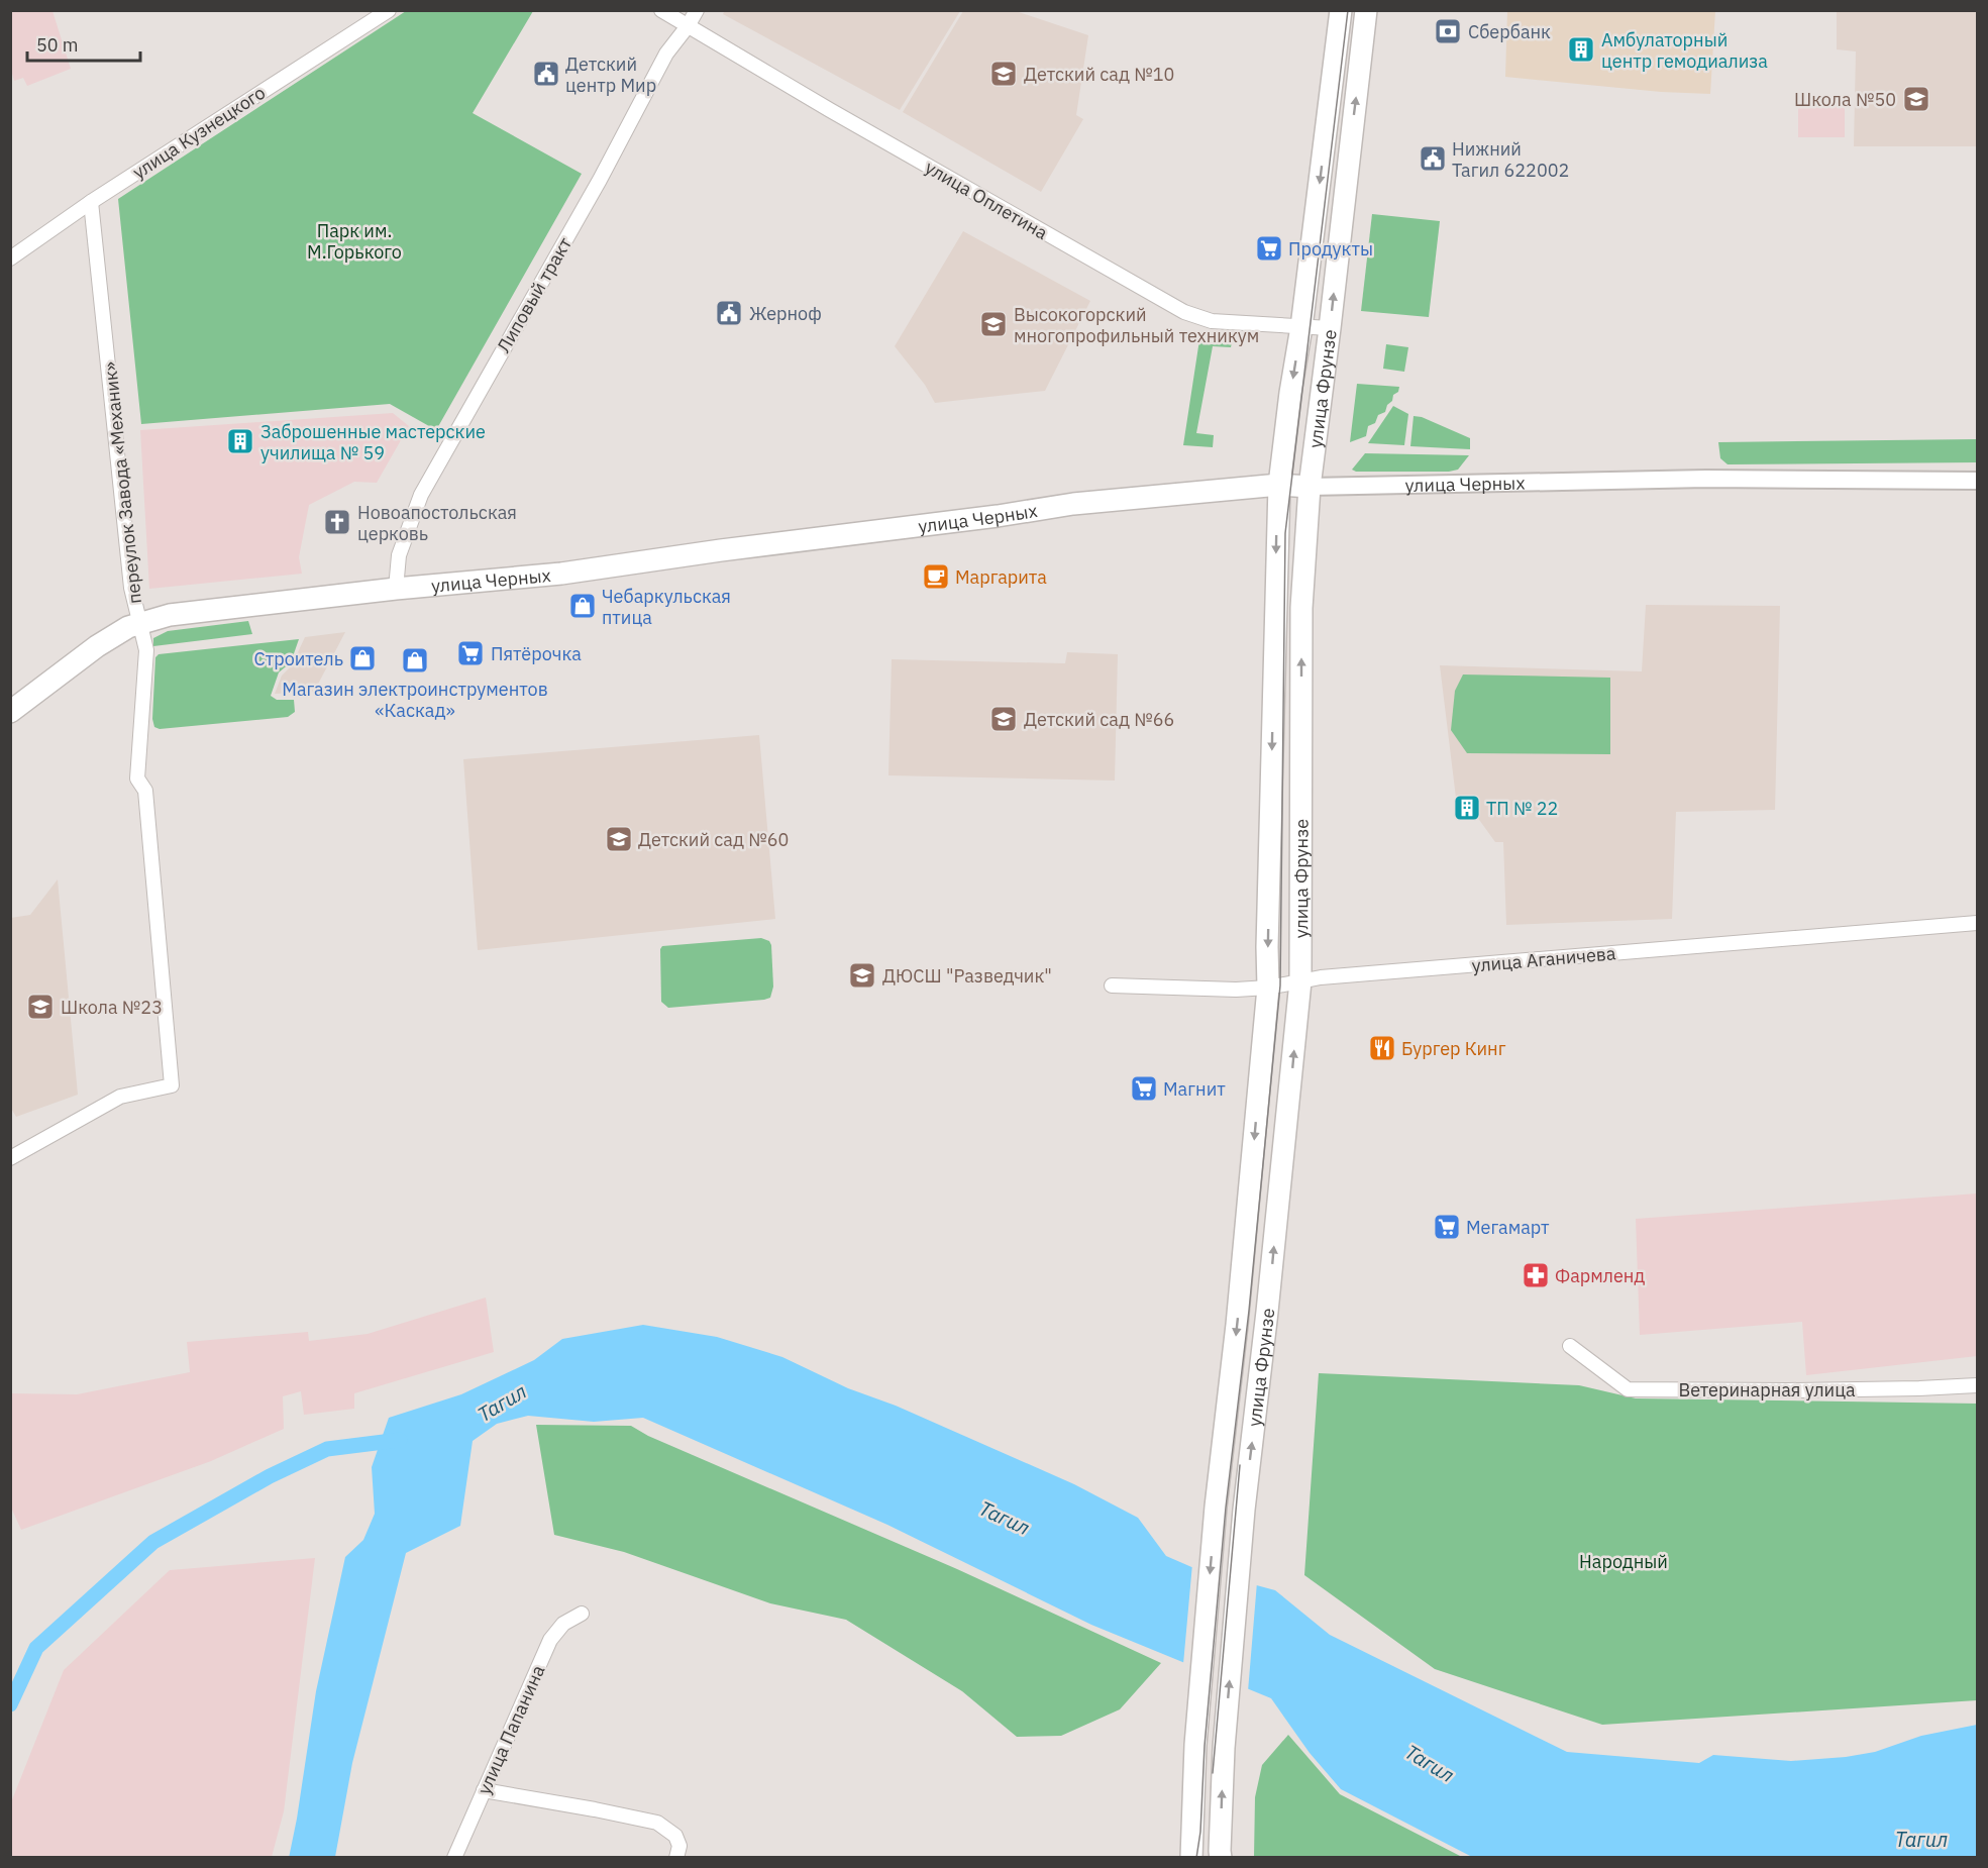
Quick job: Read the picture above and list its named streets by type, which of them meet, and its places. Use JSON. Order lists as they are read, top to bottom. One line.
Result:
{"streets":{"main road":["улица Фрунзе","улица Черных"],"street":["улица Кузнецкого","улица Оплетина","Липовый тракт","переулок Завода «Механик»","улица Аганичева","Ветеринарная улица","улица Папанина"]},"crossings":[["улица Кузнецкого","переулок Завода «Механик»"],["улица Оплетина","Липовый тракт"],["улица Оплетина","улица Фрунзе"],["Липовый тракт","улица Черных"],["улица Фрунзе","улица Черных"],["улица Фрунзе","улица Аганичева"],["переулок Завода «Механик»","улица Черных"]],"water":["Тагил"],"parks":["Парк им. М.Горького","Народный"],"places":{"bank":["Сбербанк"],"building":["Амбулаторный центр гемодиализа","Заброшенные мастерские училища № 59","ТП № 22"],"public building":["Детский центр Мир","Нижний Тагил 622002","Жерноф"],"school or university":["Детский сад №10","Школа №50","Высокогорский многопрофильный техникум","Детский сад №66","Детский сад №60","ДЮСШ \"Разведчик\"","Школа №23"],"supermarket":["Продукты","Пятёрочка","Магнит","Мегамарт"],"church":["Новоапостольская церковь"],"cafe":["Маргарита"],"shop":["Чебаркульская птица","Строитель","Магазин электроинструментов «Каскад»"],"restaurant":["Бургер Кинг"],"pharmacy":["Фармленд"]},"scale_bar":"50 m"}
